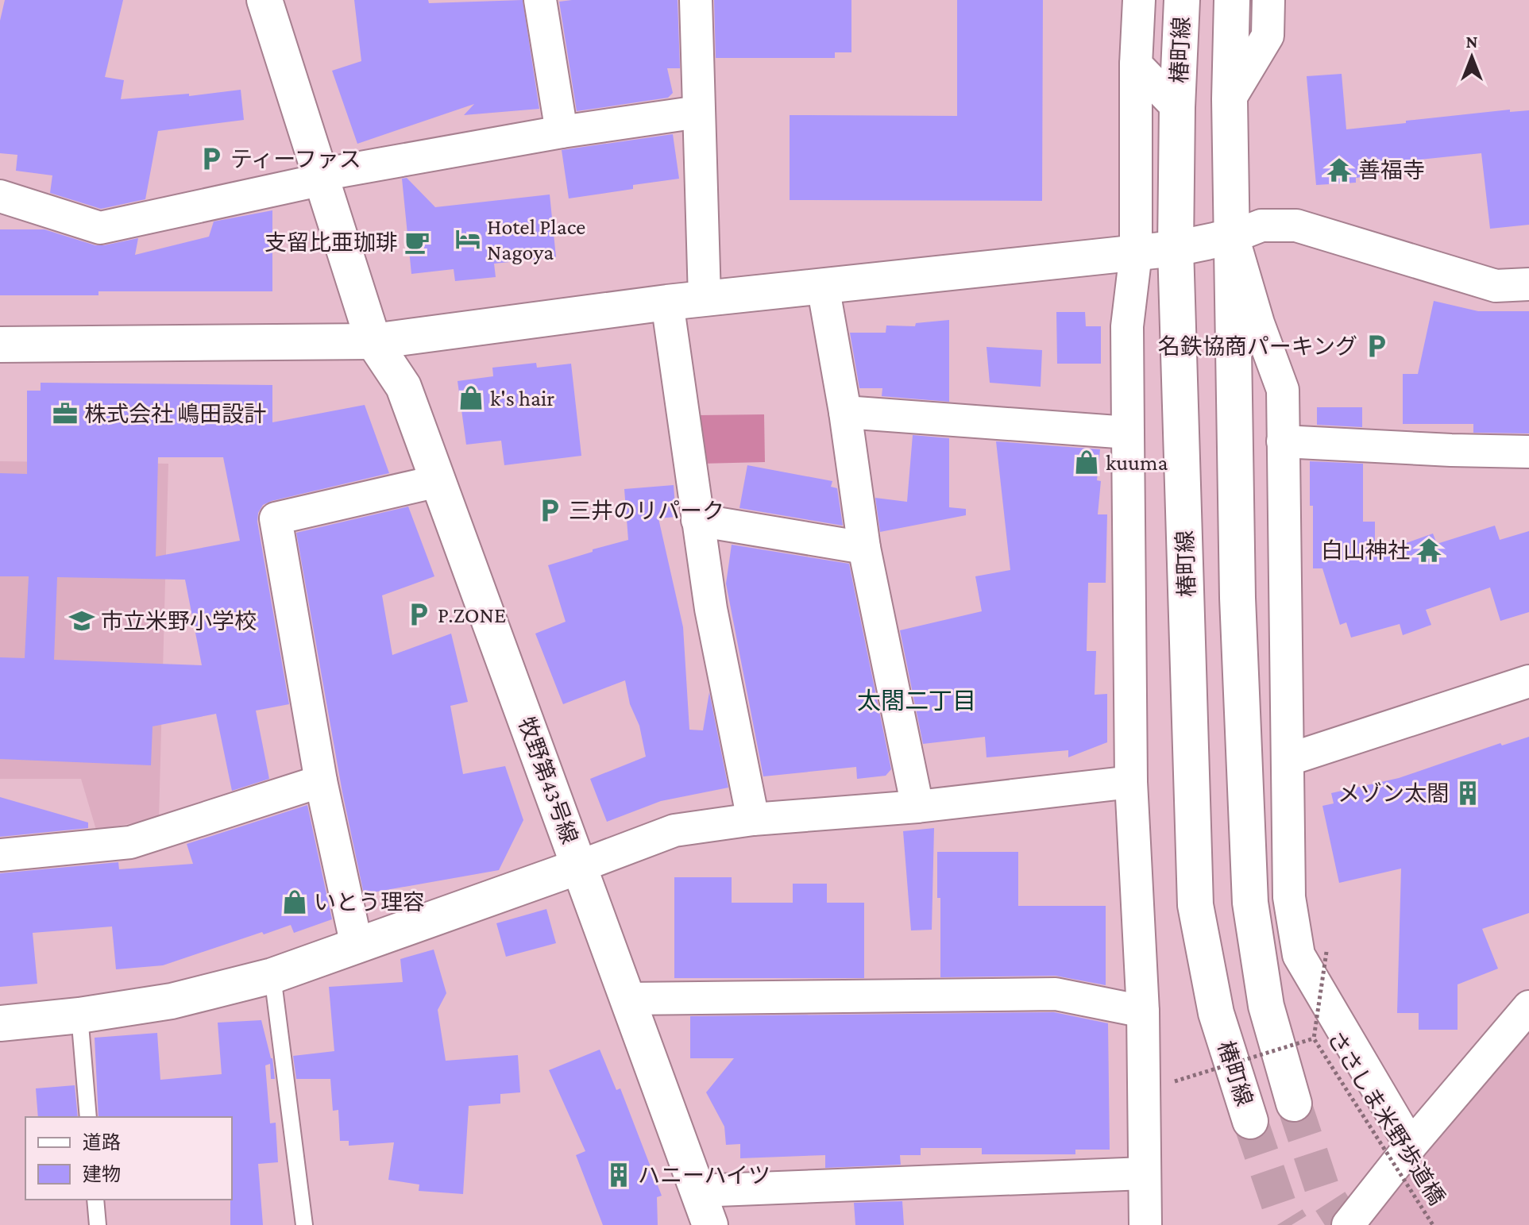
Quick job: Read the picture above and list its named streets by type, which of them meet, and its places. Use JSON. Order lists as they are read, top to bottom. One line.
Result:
{"streets":{"street":["椿町線","牧野第43号線"],"path":["ささしま米野歩道橋"]},"districts":["太閤二丁目"],"places":{"parking":["ティーファス","名鉄協商パーキング","三井のリパーク","P.ZONE"],"temple":["善福寺","白山神社"],"hotel":["Hotel Place Nagoya"],"cafe":["支留比亜珈琲"],"shop":["k's hair","kuuma","いとう理容"],"office":["株式会社 嶋田設計"],"school or university":["市立米野小学校"],"building":["メゾン太閤","ハニーハイツ"]},"legend":["道路","建物"],"north":"top"}
